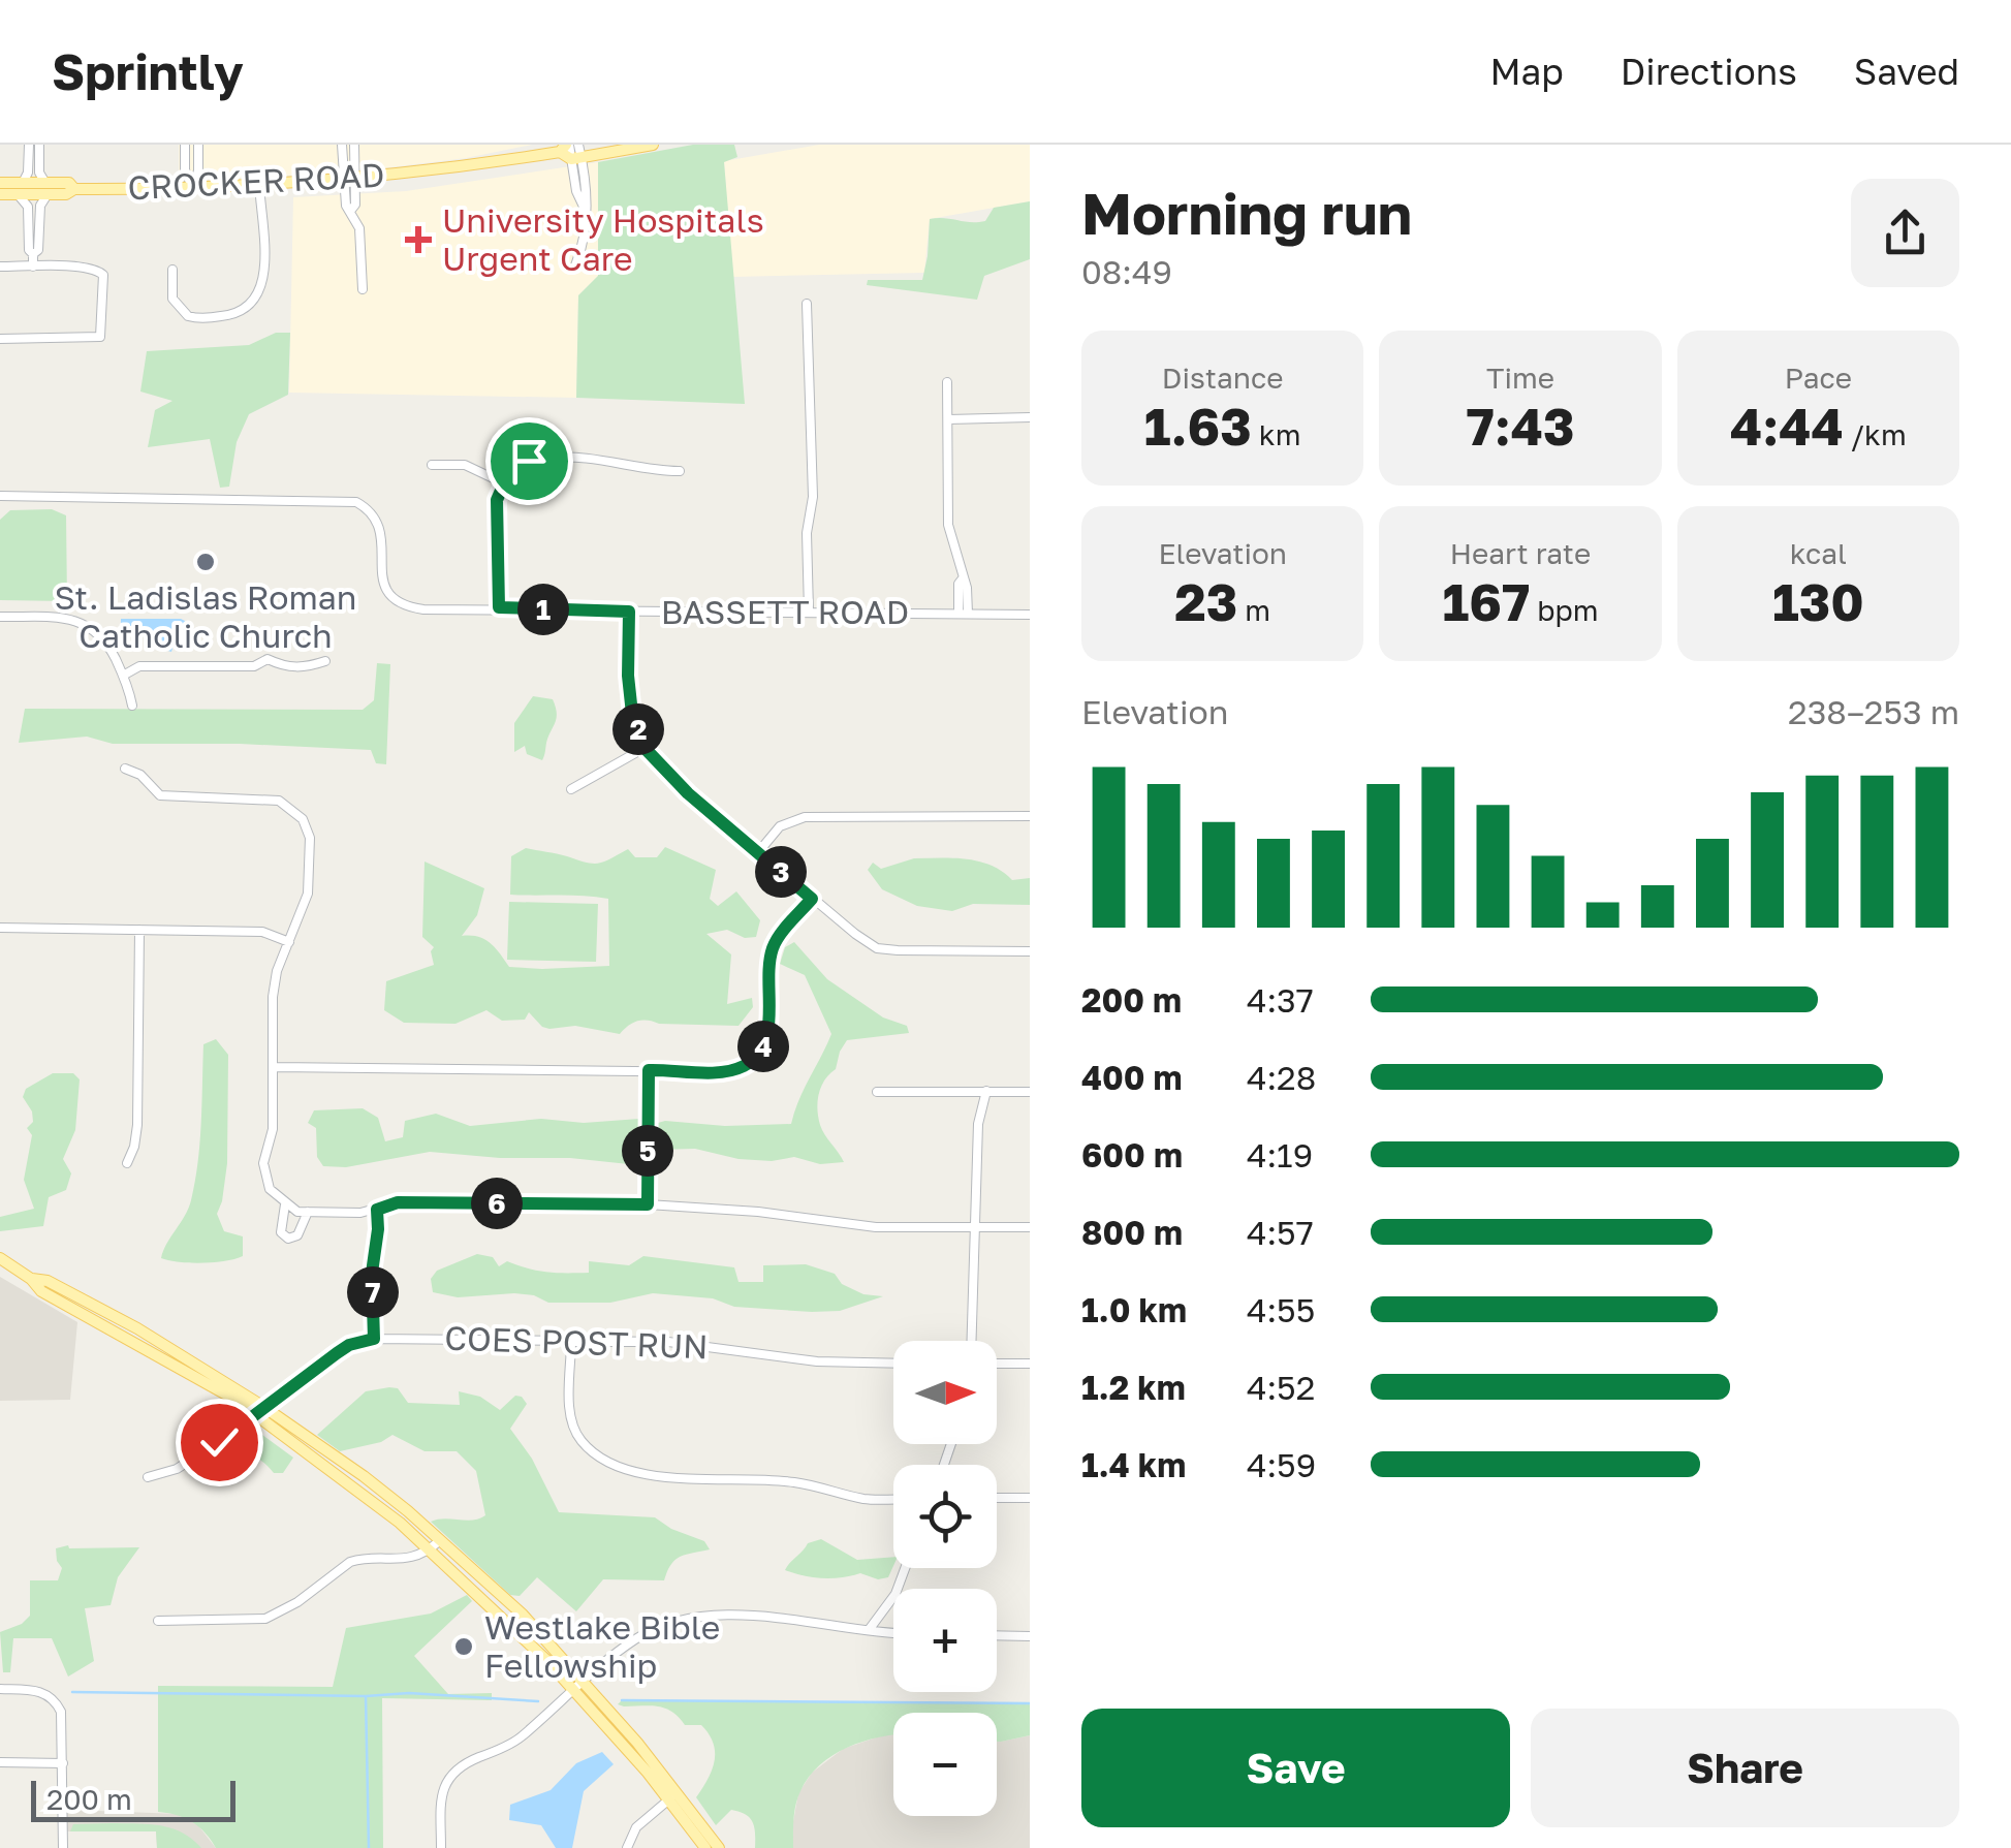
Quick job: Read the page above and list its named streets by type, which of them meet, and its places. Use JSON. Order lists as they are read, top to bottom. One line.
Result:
{"streets":{"main road":["CROCKER ROAD"],"street":["BASSETT ROAD","COES POST RUN"]},"places":{"health":["University Hospitals Urgent Care"],"other":["St. Ladislas Roman Catholic Church","Westlake Bible Fellowship"]},"scale_bar":"200 m","north":"right","page":{"header":"Sprintly","nav":["Map","Directions","Saved"],"heading":["Morning run","08:49"],"stats":[["Distance","1.63 km"],["Time","7:43"],["Pace","4:44 /km"],["Elevation","23 m"],["Heart rate","167 bpm"],["kcal","130"]],"pins":["1","2","3","4","5","6","7"],"chart":["Elevation","238–253 m"],"list":[{"name":"200 m","note":"4:37"},{"name":"400 m","note":"4:28"},{"name":"600 m","note":"4:19"},{"name":"800 m","note":"4:57"},{"name":"1.0 km","note":"4:55"},{"name":"1.2 km","note":"4:52"},{"name":"1.4 km","note":"4:59"}],"map_buttons":["+","−"],"buttons":["Save","Share"],"scale":"200 m"}}
